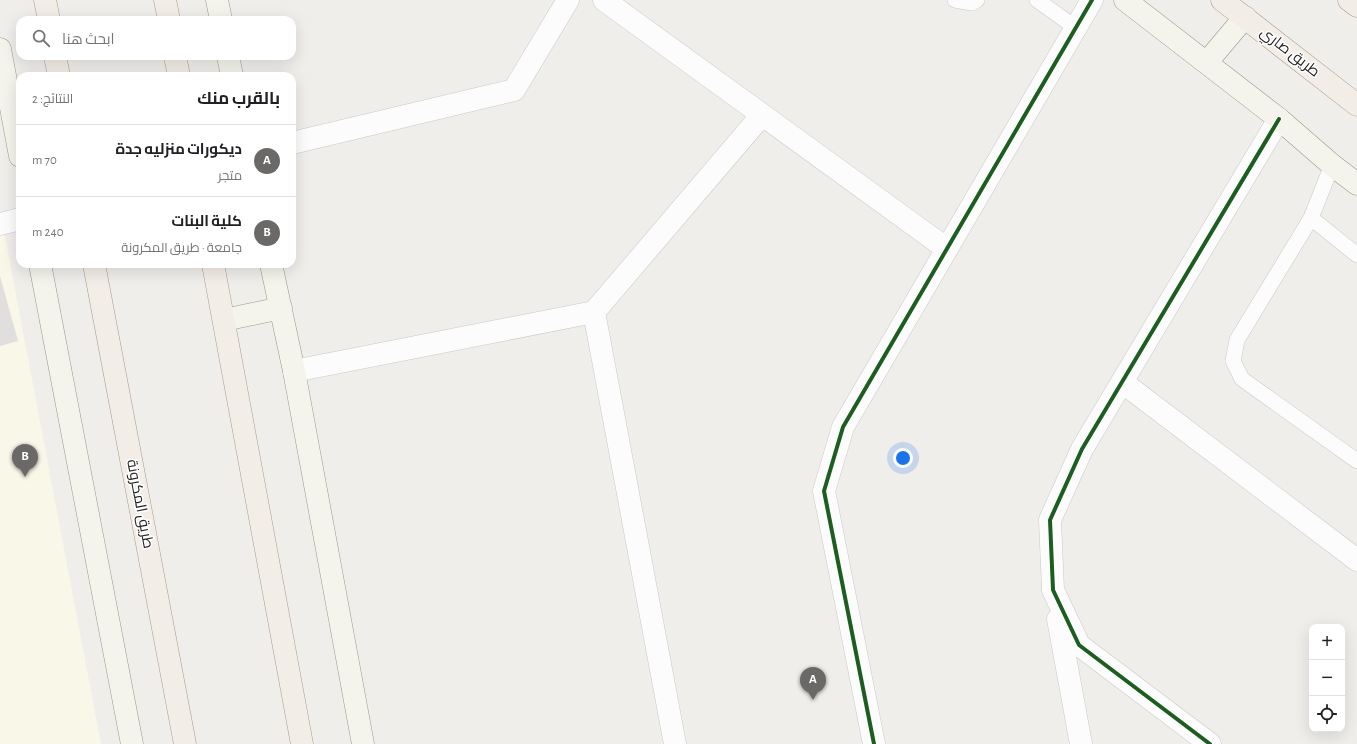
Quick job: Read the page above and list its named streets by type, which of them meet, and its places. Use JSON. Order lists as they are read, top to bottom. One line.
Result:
{"streets":{"main road":["طريق صاري","طريق المكرونة"]},"page":{"search":"ابحث هنا","heading":["بالقرب منك","النتائج: 2"],"list":[{"mark":"A","name":"ديكورات منزليه جدة","note":"متجر","value":"70 m"},{"mark":"B","name":"كلية البنات","note":"جامعة · طريق المكرونة","value":"240 m"}],"pins":["B","A"],"map_buttons":["+","−"]}}
